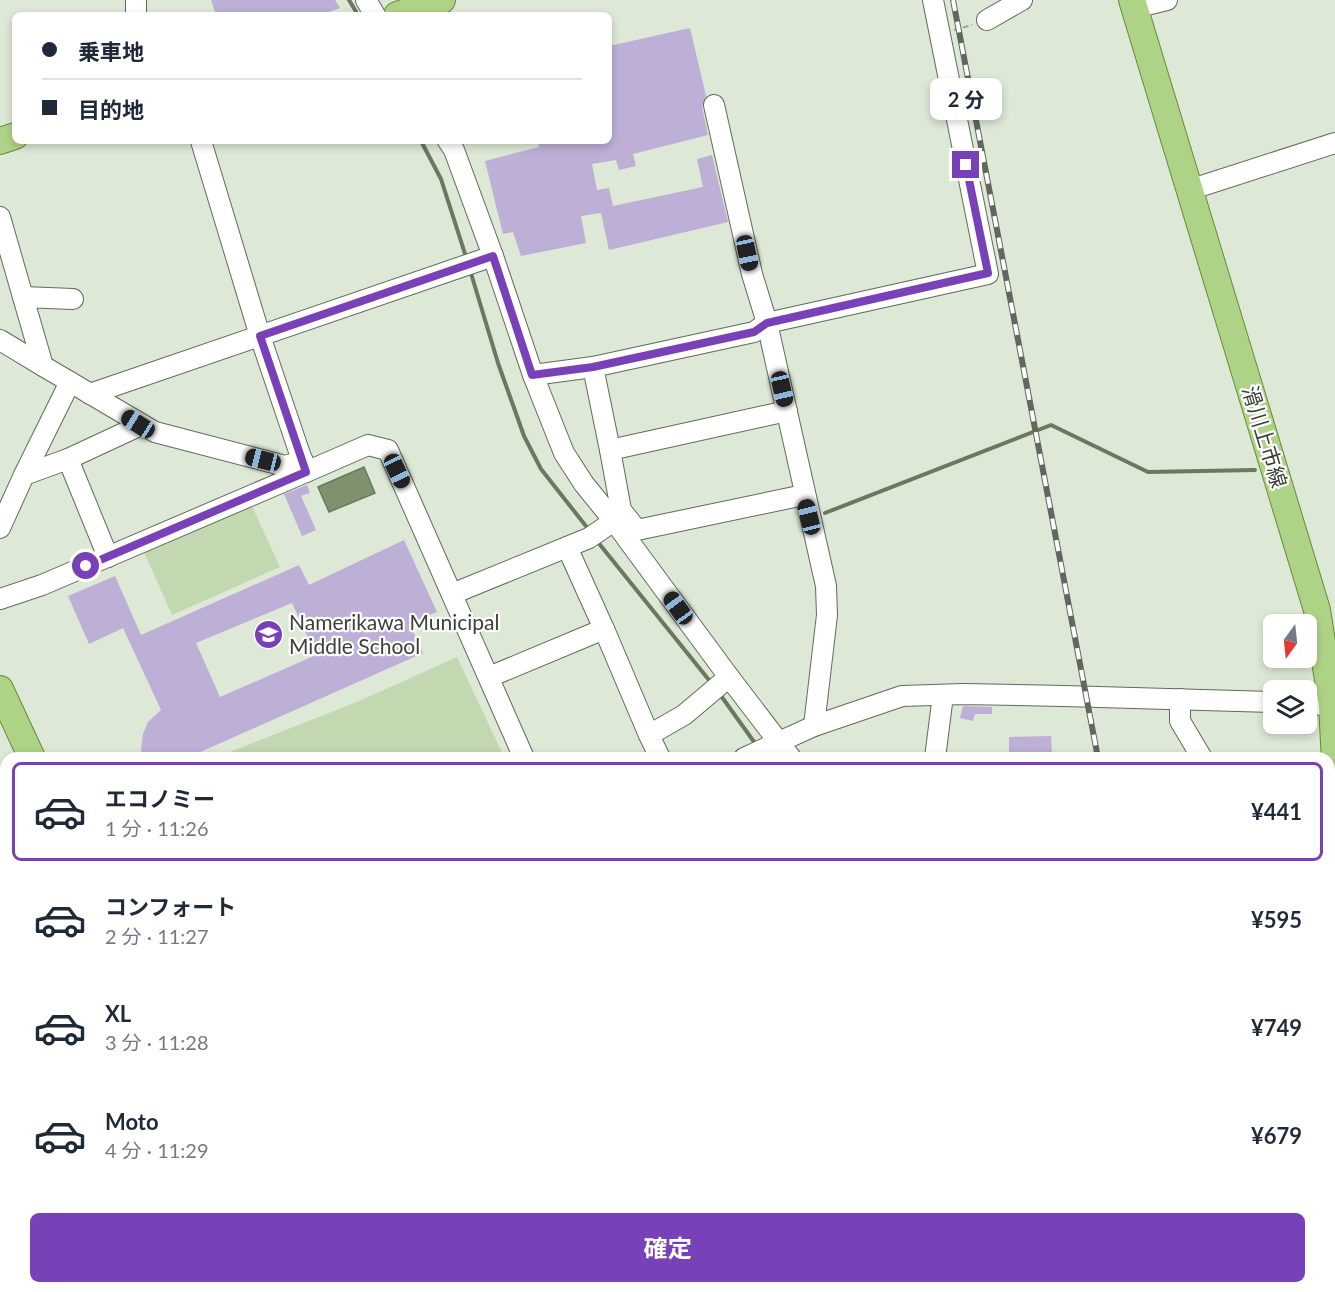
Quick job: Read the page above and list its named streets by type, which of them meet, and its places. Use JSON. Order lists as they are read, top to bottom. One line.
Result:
{"streets":{"main road":["滑川上市線"]},"places":{"school or university":["Namerikawa Municipal Middle School"]},"north":"bottom","page":{"banner":["乗車地","目的地"],"bubble":"2 分","list":[{"name":"エコノミー","note":"1 分 · 11:26","value":"¥441"},{"name":"コンフォート","note":"2 分 · 11:27","value":"¥595"},{"name":"XL","note":"3 分 · 11:28","value":"¥749"},{"name":"Moto","note":"4 分 · 11:29","value":"¥679"}],"buttons":"確定"}}
